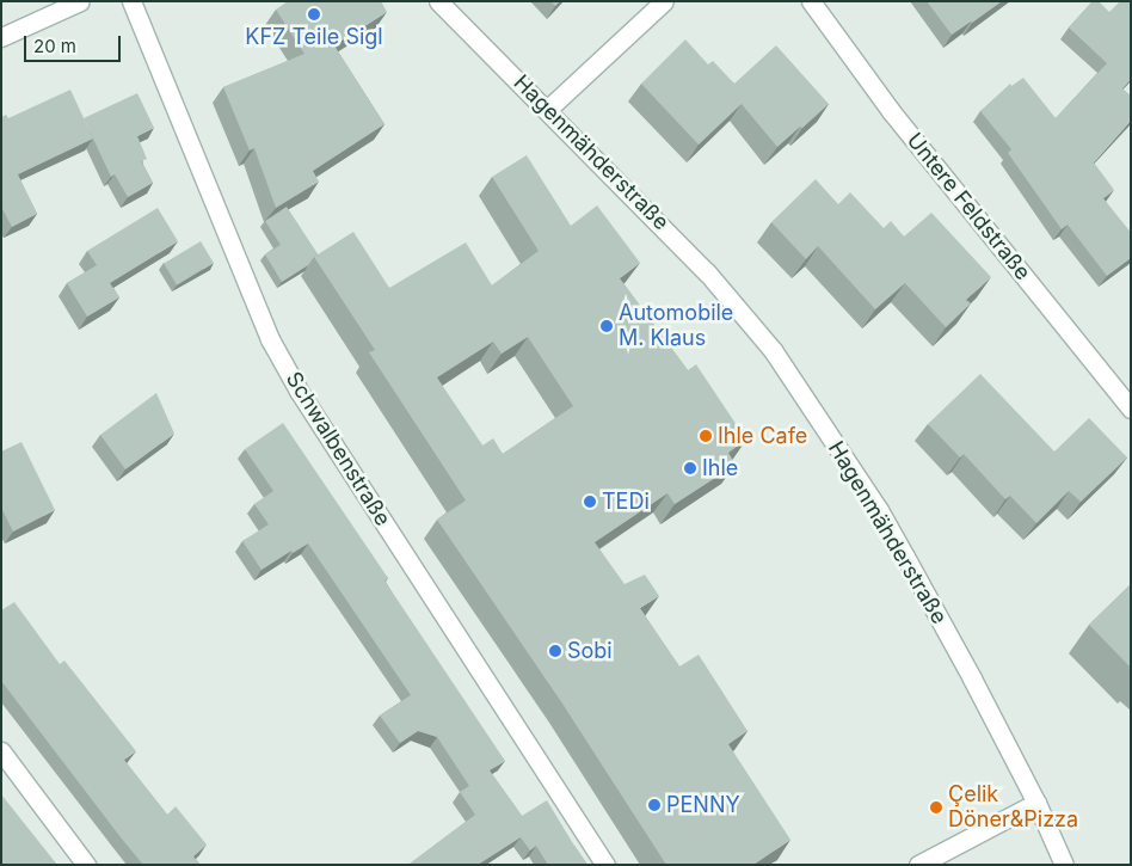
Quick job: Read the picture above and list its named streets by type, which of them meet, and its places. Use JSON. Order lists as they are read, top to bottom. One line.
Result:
{"streets":{"street":["Hagenmähderstraße","Untere Feldstraße","Schwalbenstraße"]},"places":["KFZ Teile Sigl","Automobile M. Klaus","Ihle Cafe","Ihle","TEDi","Sobi","PENNY","Çelik Döner&Pizza"],"scale_bar":"20 m"}
